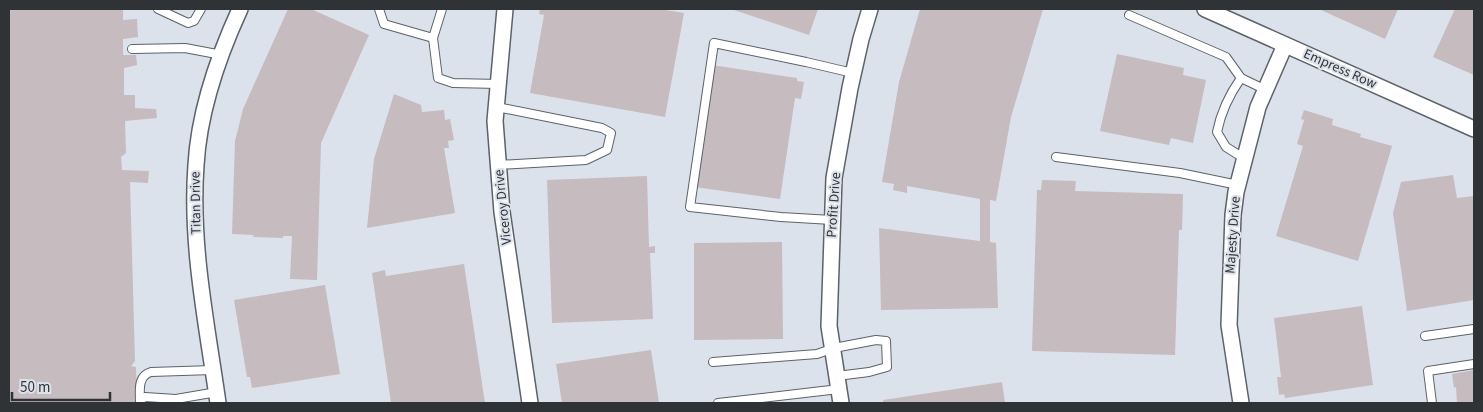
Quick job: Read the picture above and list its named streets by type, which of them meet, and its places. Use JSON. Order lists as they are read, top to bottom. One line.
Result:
{"streets":{"street":["Empress Row","Titan Drive","Profit Drive","Viceroy Drive","Majesty Drive"]},"crossings":[["Empress Row","Majesty Drive"]],"scale_bar":"50 m"}
